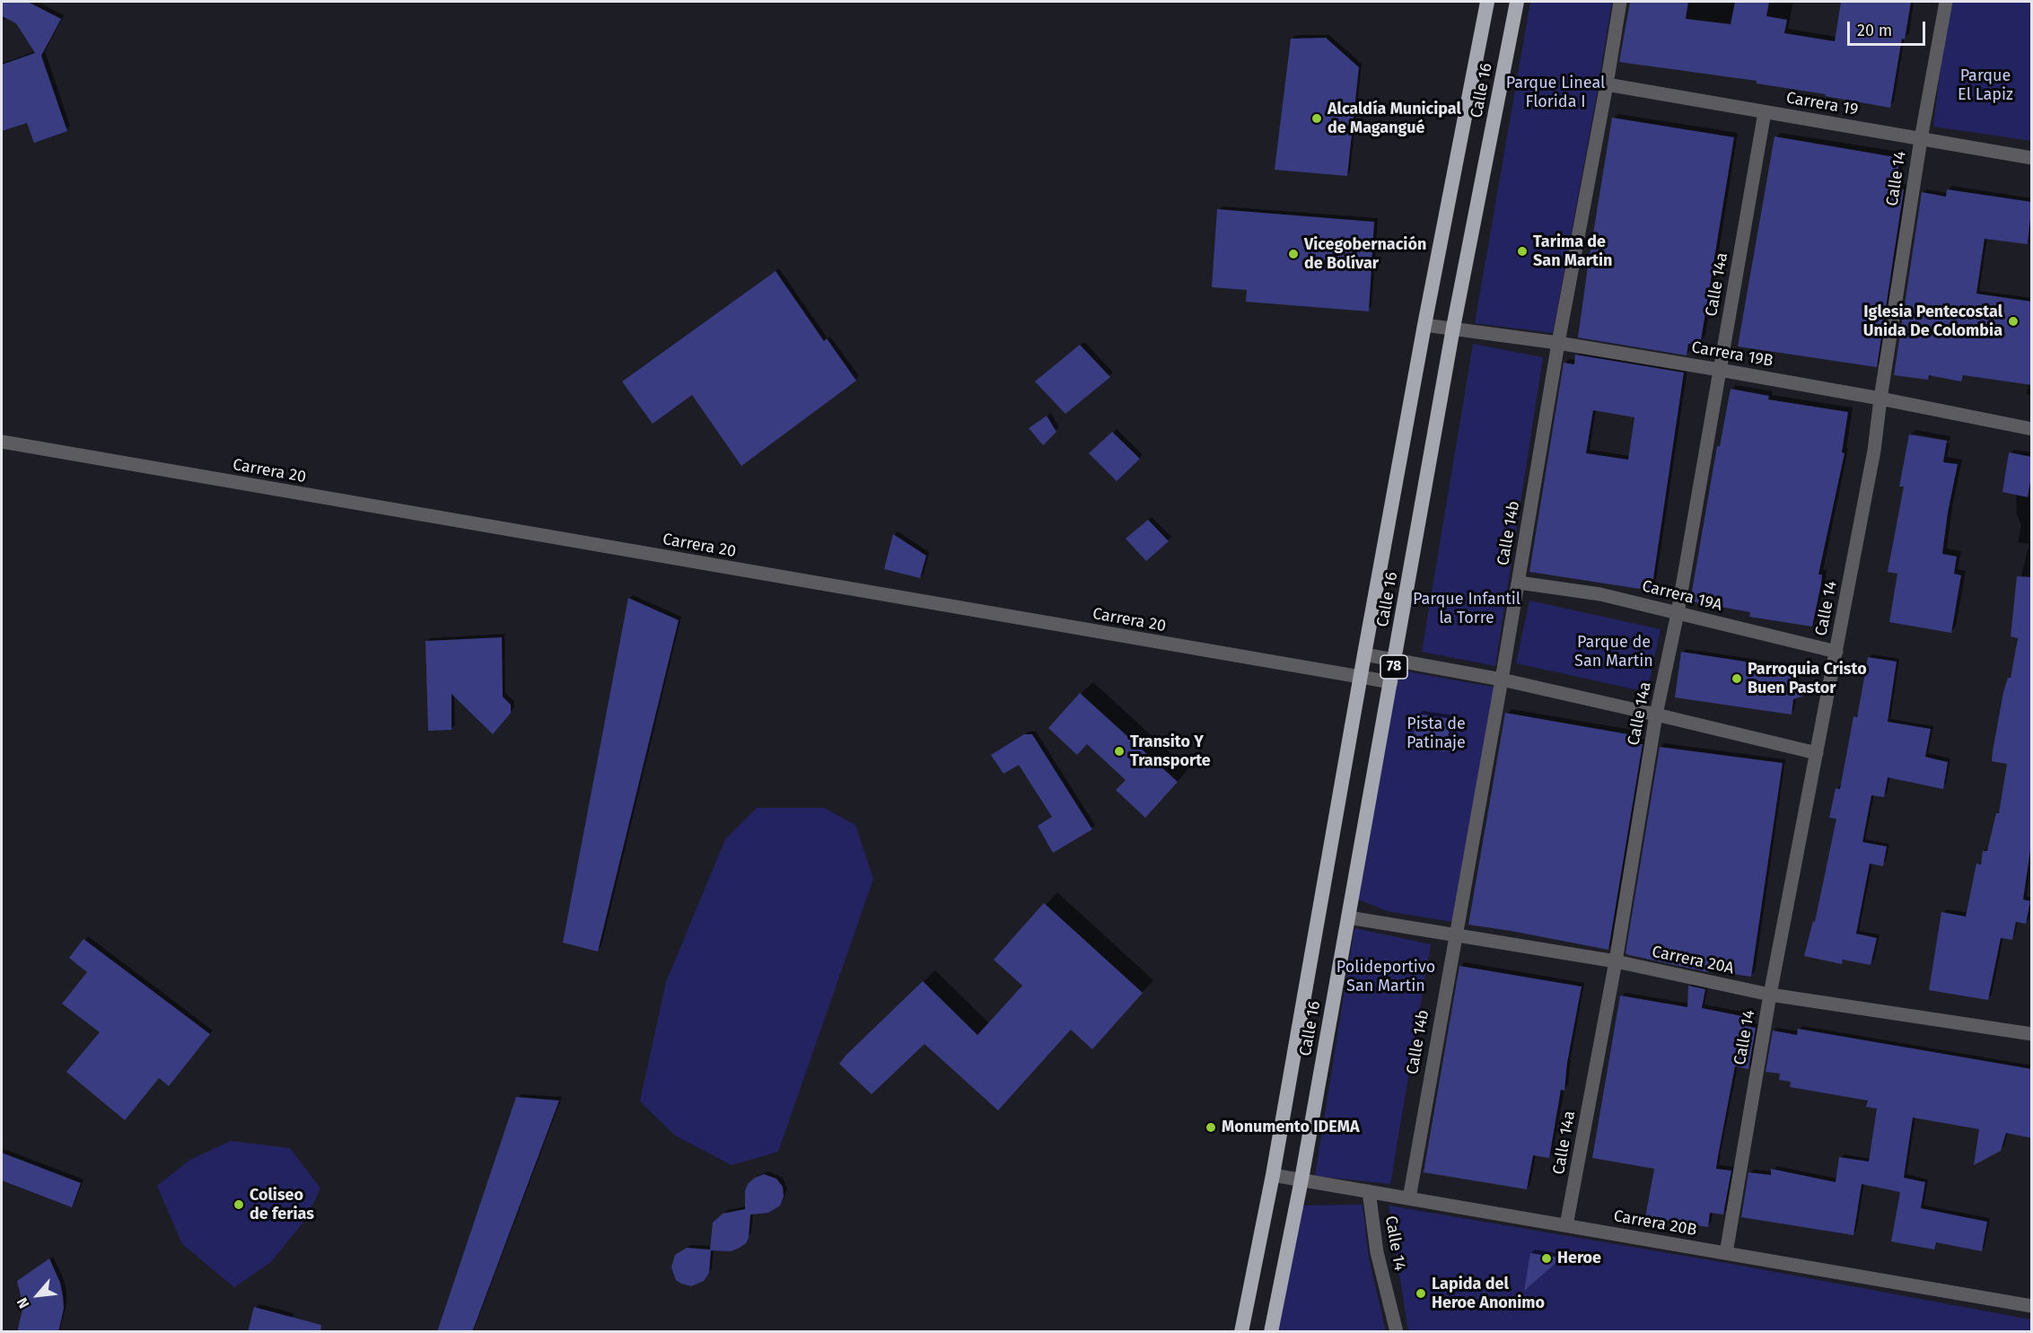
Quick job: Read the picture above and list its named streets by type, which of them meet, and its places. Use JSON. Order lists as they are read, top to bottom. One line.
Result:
{"streets":{"highway":["Calle 16","78"],"street":["Carrera 19","Calle 14","Calle 14a","Carrera 19B","Carrera 20","Calle 14b","Carrera 19A","Carrera 20A","Carrera 20B"]},"crossings":[["Calle 16","Carrera 19B"],["Calle 16","Carrera 20"],["Calle 16","Carrera 20A"],["Calle 16","Carrera 20B"],["Carrera 19","Calle 14"],["Carrera 19","Calle 14a"],["Carrera 19","Calle 14b"],["Calle 14","Carrera 19B"],["Calle 14","Carrera 19A"],["Calle 14","Carrera 20A"],["Calle 14","Carrera 20B"],["Calle 14a","Carrera 19B"],["Calle 14a","Carrera 19A"],["Calle 14a","Carrera 20A"],["Calle 14a","Carrera 20B"],["Carrera 19B","Calle 14b"],["Calle 14b","Carrera 19A"],["Calle 14b","Carrera 20A"],["Calle 14b","Carrera 20B"]],"parks":["Parque El Lapiz","Parque Lineal Florida I","Parque Infantil la Torre","Parque de San Martin","Pista de Patinaje","Polideportivo San Martin"],"places":["Alcaldía Municipal de Magangué","Tarima de San Martin","Vicegobernación de Bolívar","Iglesia Pentecostal Unida De Colombia","Parroquia Cristo Buen Pastor","Transito Y Transporte","Monumento IDEMA","Coliseo de ferias","Heroe","Lapida del Heroe Anonimo"],"scale_bar":"20 m","north":"bottom left"}
